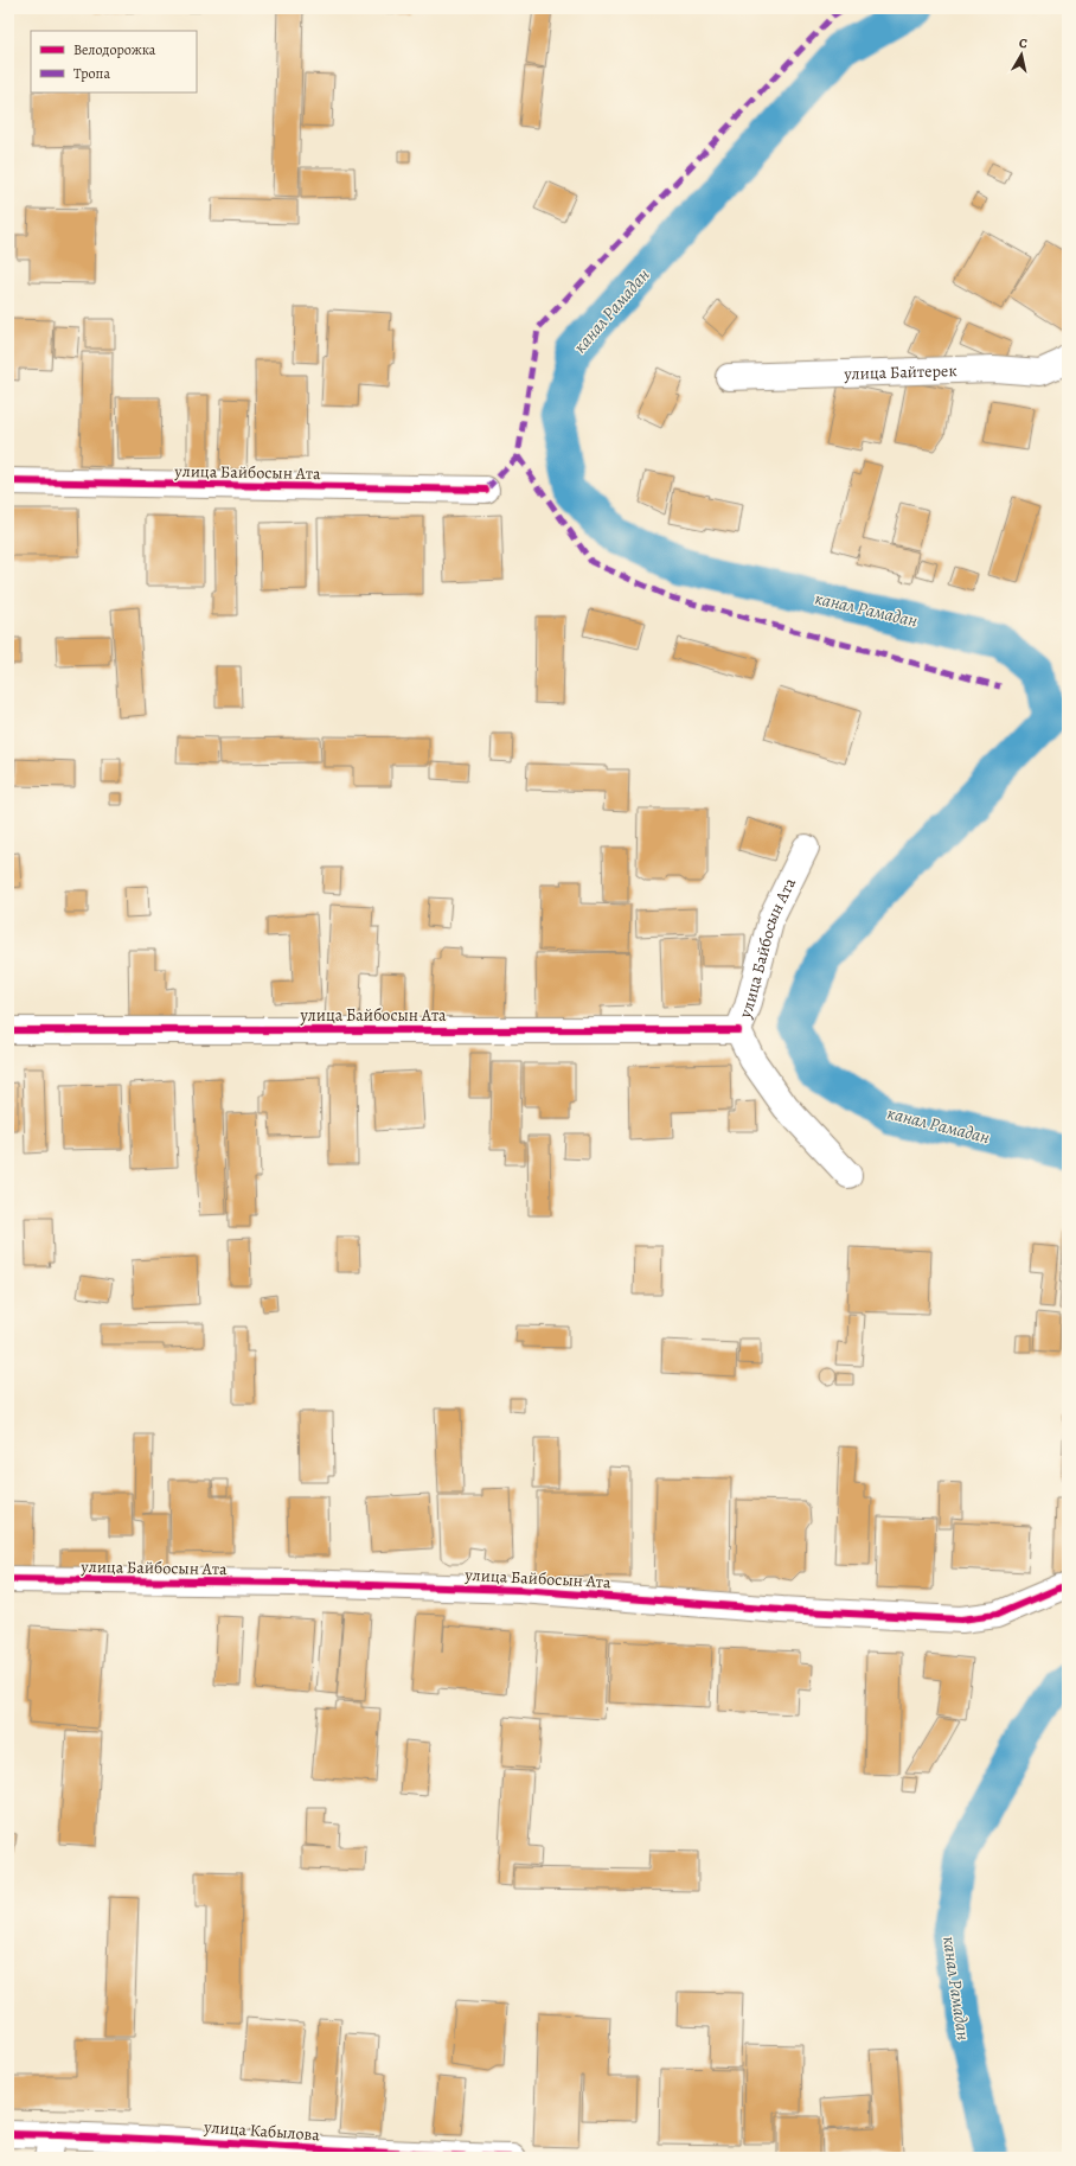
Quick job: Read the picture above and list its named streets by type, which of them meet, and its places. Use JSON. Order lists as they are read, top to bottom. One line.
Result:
{"streets":{"street":["улица Байтерек","улица Байбосын Ата","улица Кабылова"]},"water":["канал Рамадан"],"legend":["Велодорожка","Тропа"],"north":"top"}
